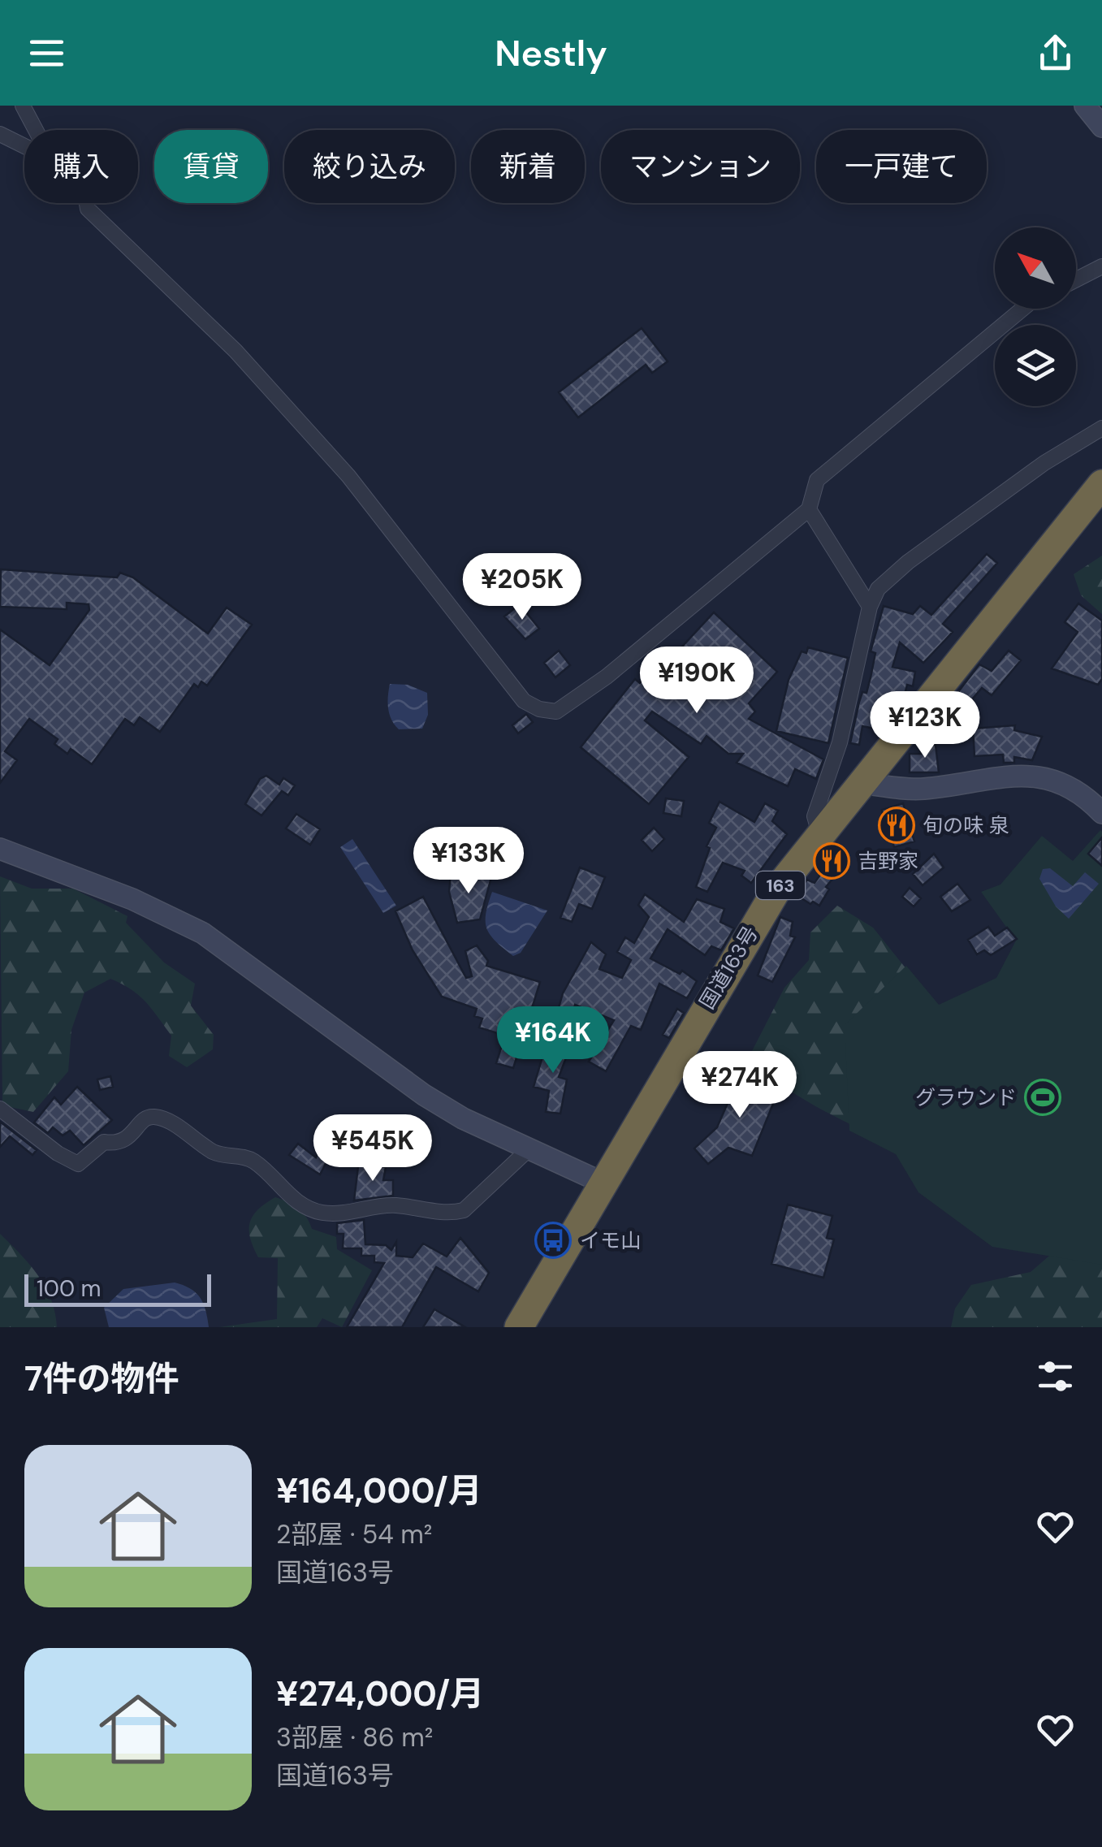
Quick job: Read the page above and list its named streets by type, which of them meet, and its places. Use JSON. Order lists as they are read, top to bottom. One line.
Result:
{"streets":{"highway":["163","国道163号"]},"places":{"restaurant":["旬の味 泉","吉野家"],"sports":["グラウンド"],"bus stop":["イモ山"]},"scale_bar":"100 m","north":"top left","page":{"header":"Nestly","chip":["購入","賃貸","絞り込み","新着","マンション","一戸建て"],"price":["¥205K","¥190K","¥123K","¥133K","¥164K","¥274K","¥545K"],"scale":"100 m","heading":"7件の物件","list":[{"name":"¥164,000/月","note":"2部屋 · 54 m² · 国道163号"},{"name":"¥274,000/月","note":"3部屋 · 86 m² · 国道163号"}]}}
